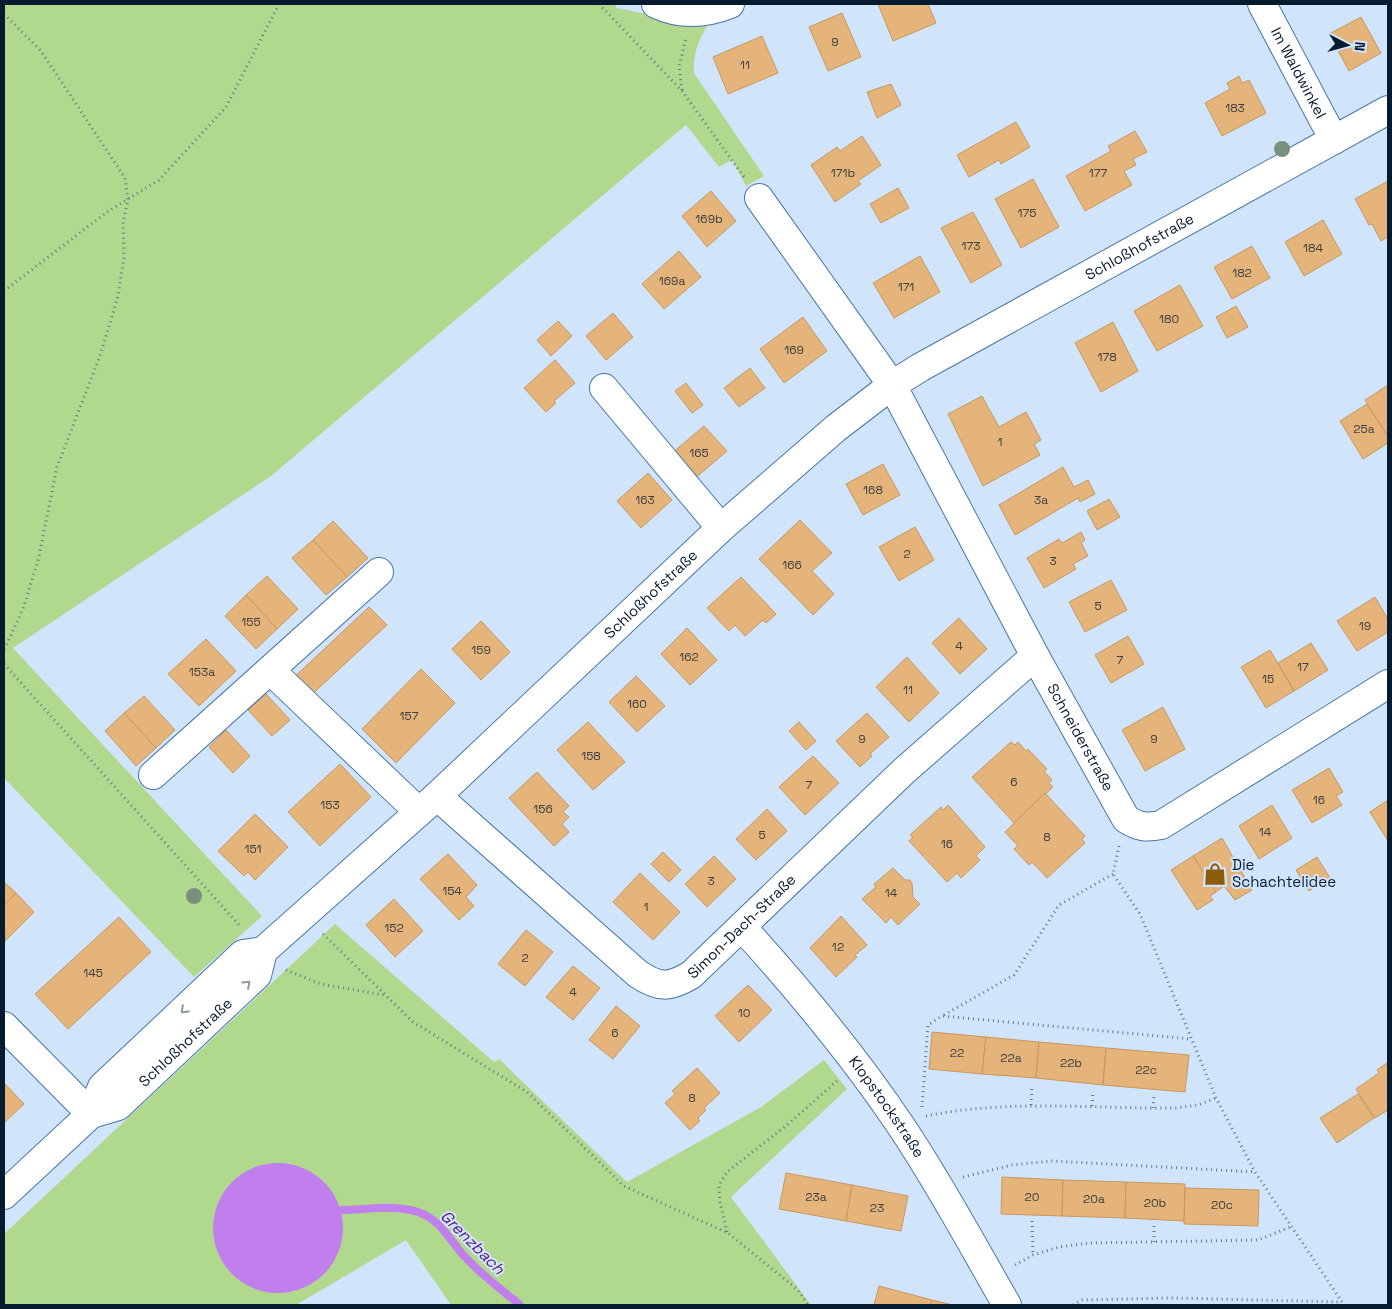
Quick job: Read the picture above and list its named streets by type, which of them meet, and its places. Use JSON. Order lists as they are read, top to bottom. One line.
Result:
{"streets":{"street":["Im Waldwinkel","Schloßhofstraße","Schneiderstraße","Simon-Dach-Straße","Klopstockstraße"]},"crossings":[["Im Waldwinkel","Schloßhofstraße"],["Schloßhofstraße","Schneiderstraße"],["Schloßhofstraße","Simon-Dach-Straße"],["Schneiderstraße","Simon-Dach-Straße"],["Simon-Dach-Straße","Klopstockstraße"]],"water":["Grenzbach"],"places":{"shop":["Die Schachtelidee"]},"house_numbers":["9","11","183","171b","177","175","169b","173","184","182","169a","171","180","169","178","25a","1","165","168","163","3a","2","3","166","5","155","19","4","159","162","7","17","153a","15","11","160","157","9","9","158","6","7","16","153","156","14","5","8","16","151","3","154","14","1","152","12","2","145","4","10","6","22","22a","22b","22c","8","23a","20","20a","20b","20c","23"],"north":"right"}
